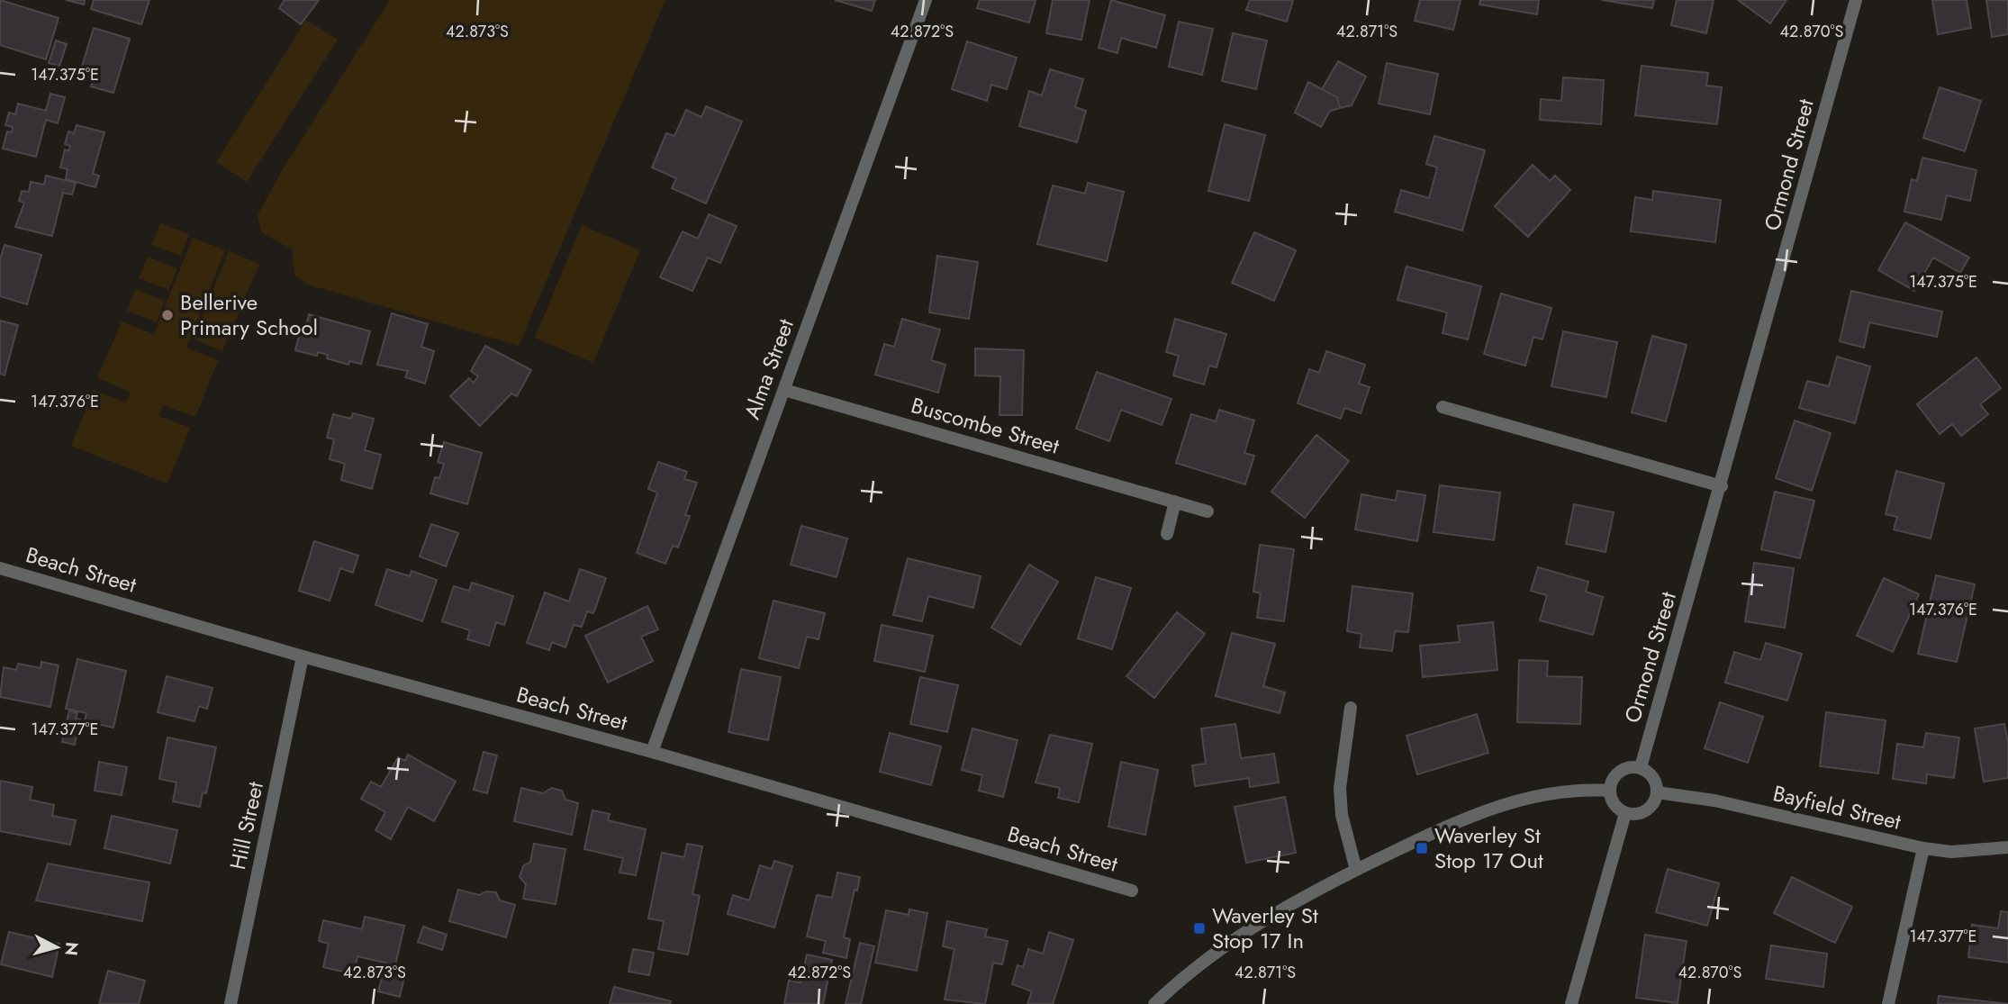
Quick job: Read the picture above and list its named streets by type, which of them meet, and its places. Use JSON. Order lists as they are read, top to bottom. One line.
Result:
{"streets":{"street":["Ormond Street","Alma Street","Buscombe Street","Beach Street","Bayfield Street","Hill Street"]},"crossings":[["Ormond Street","Bayfield Street"],["Alma Street","Buscombe Street"],["Alma Street","Beach Street"],["Beach Street","Hill Street"]],"places":{"other":["Bellerive Primary School"],"transit":["Waverley St Stop 17 Out","Waverley St Stop 17 In"]},"north":"right","coordinates":["42.873°S","42.872°S","42.871°S","42.870°S","147.375°E","147.376°E","147.377°E"]}
